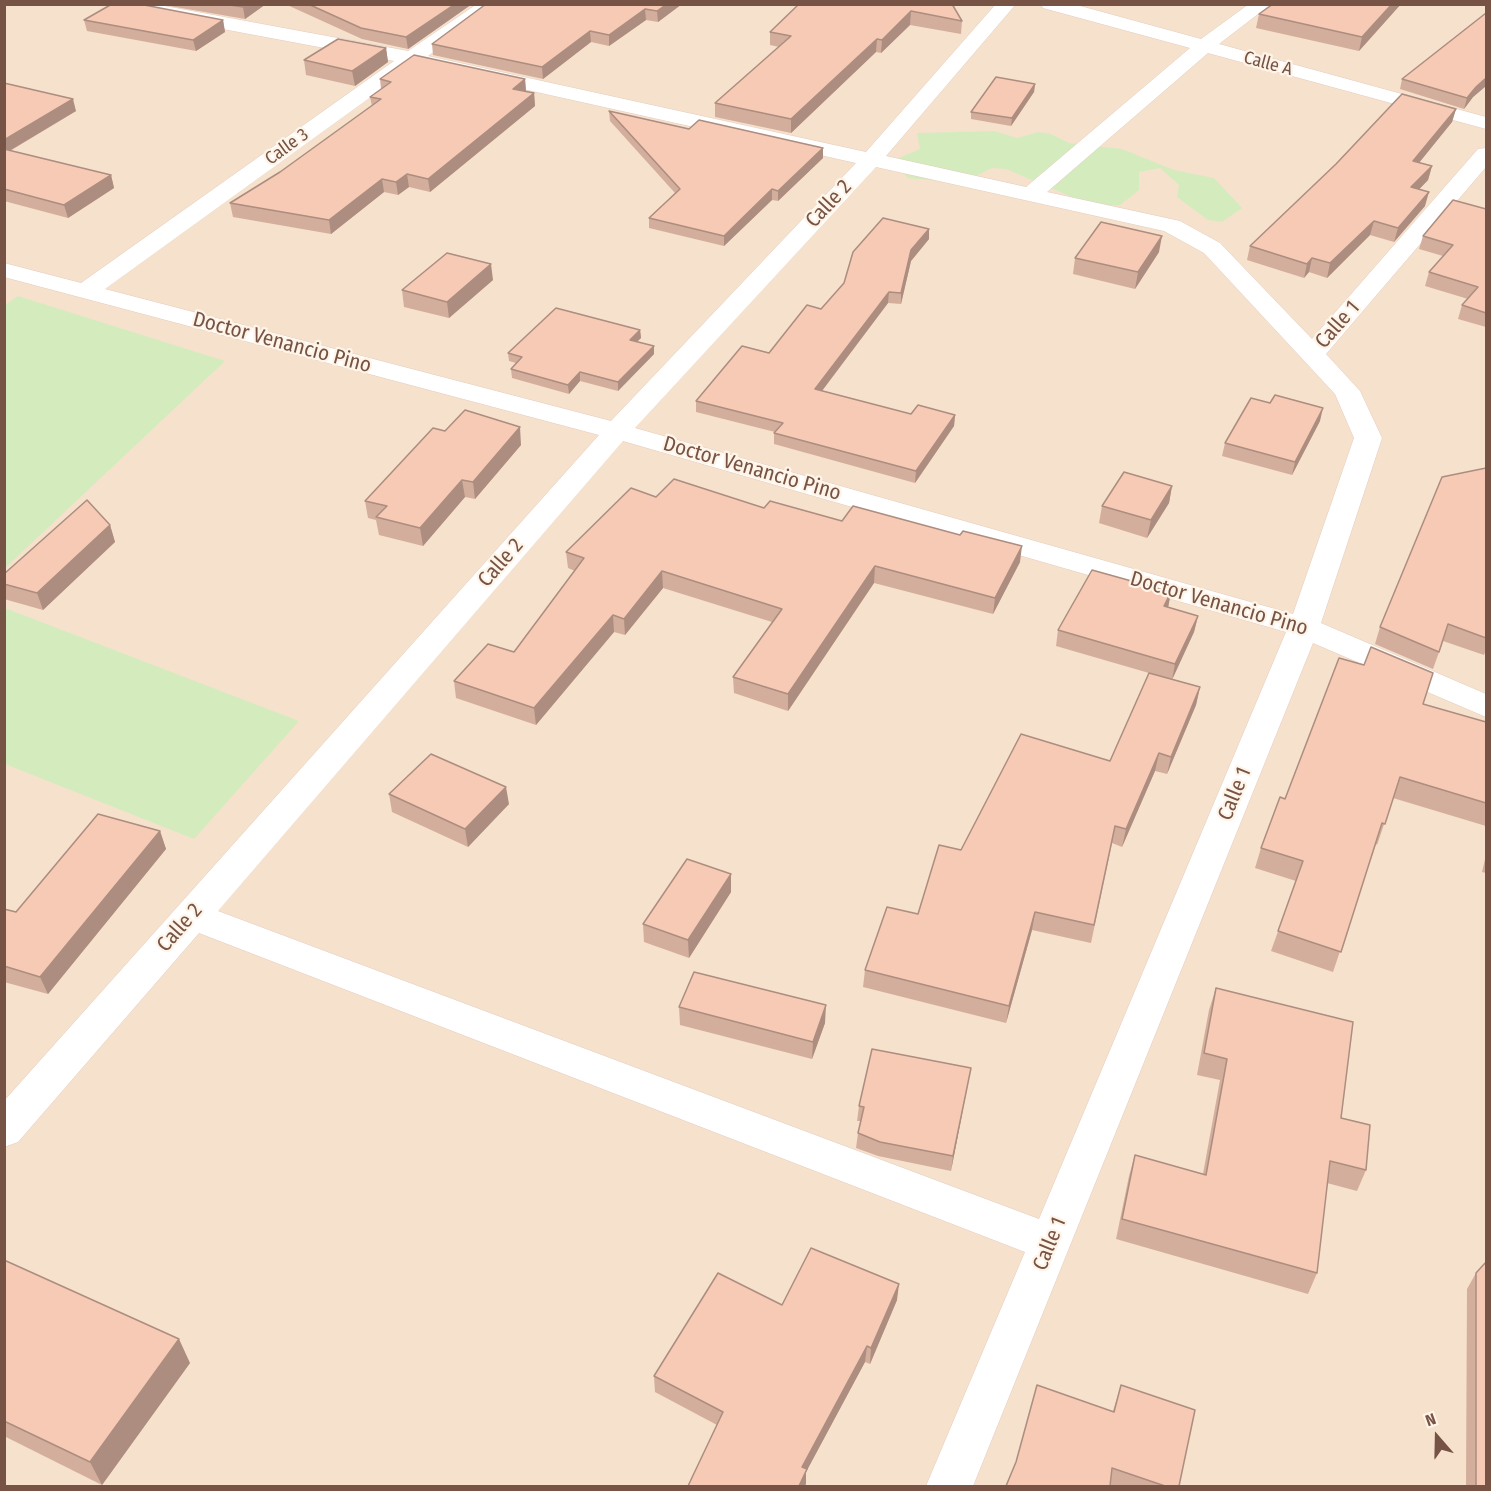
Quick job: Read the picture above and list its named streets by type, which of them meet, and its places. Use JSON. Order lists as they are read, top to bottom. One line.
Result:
{"streets":{"street":["Calle A","Calle 3","Calle 2","Calle 1","Doctor Venancio Pino"]},"crossings":[["Calle 3","Doctor Venancio Pino"],["Calle 2","Doctor Venancio Pino"],["Calle 1","Doctor Venancio Pino"]],"north":"top"}
